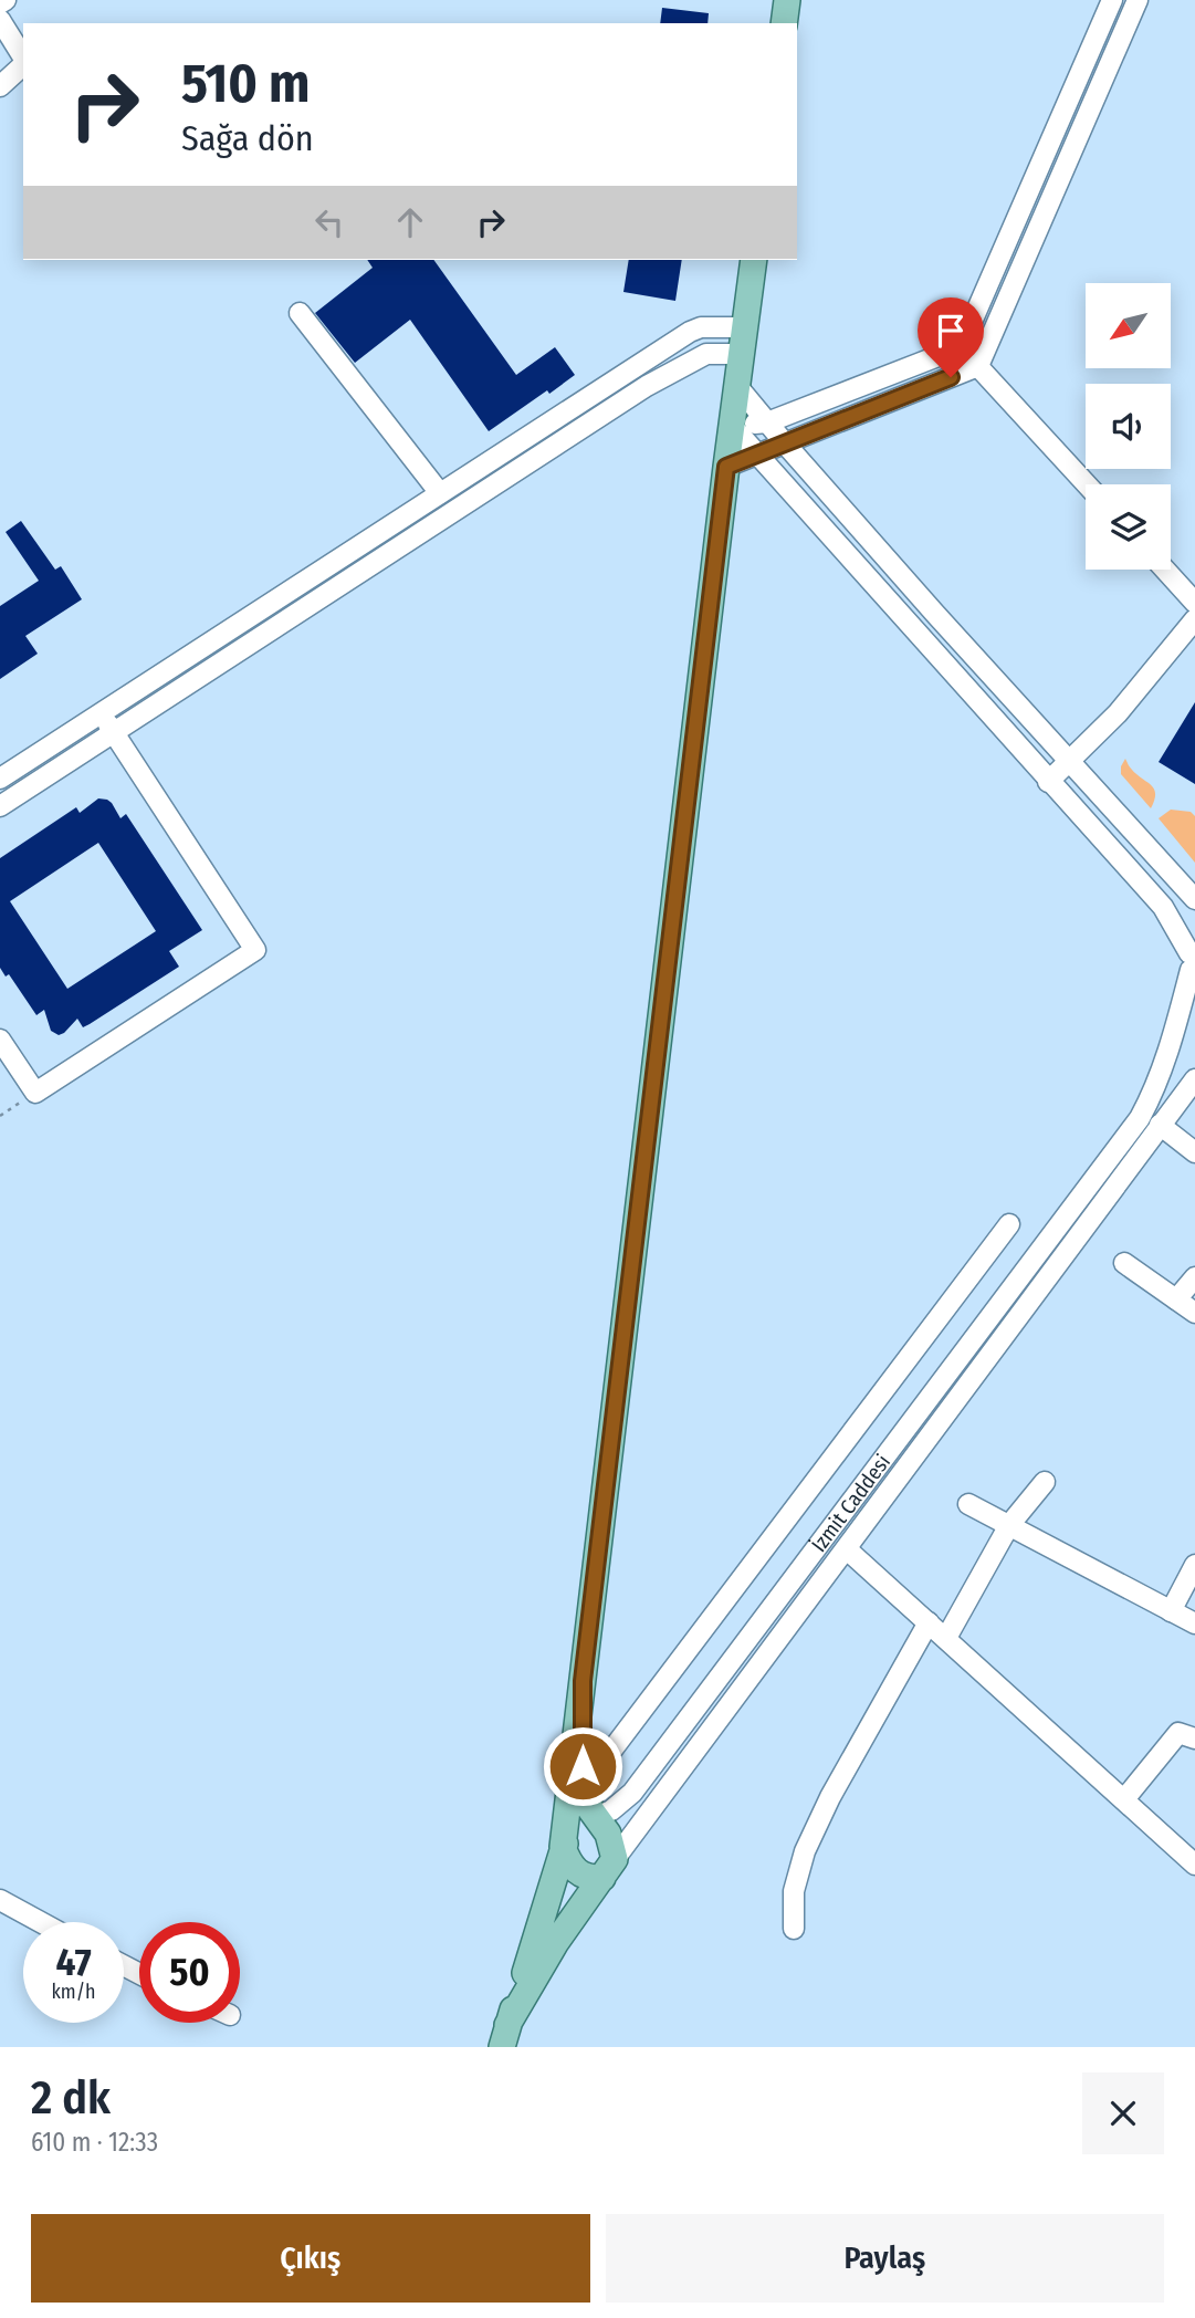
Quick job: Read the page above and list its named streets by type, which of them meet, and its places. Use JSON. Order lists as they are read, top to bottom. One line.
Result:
{"streets":{"main road":["İzmit Caddesi"]},"north":"bottom left","page":{"turn":["510 m","Sağa dön"],"speed":"47 km/h","limit":"50","heading":["2 dk","610 m · 12:33"],"buttons":["Çıkış","Paylaş"]}}
